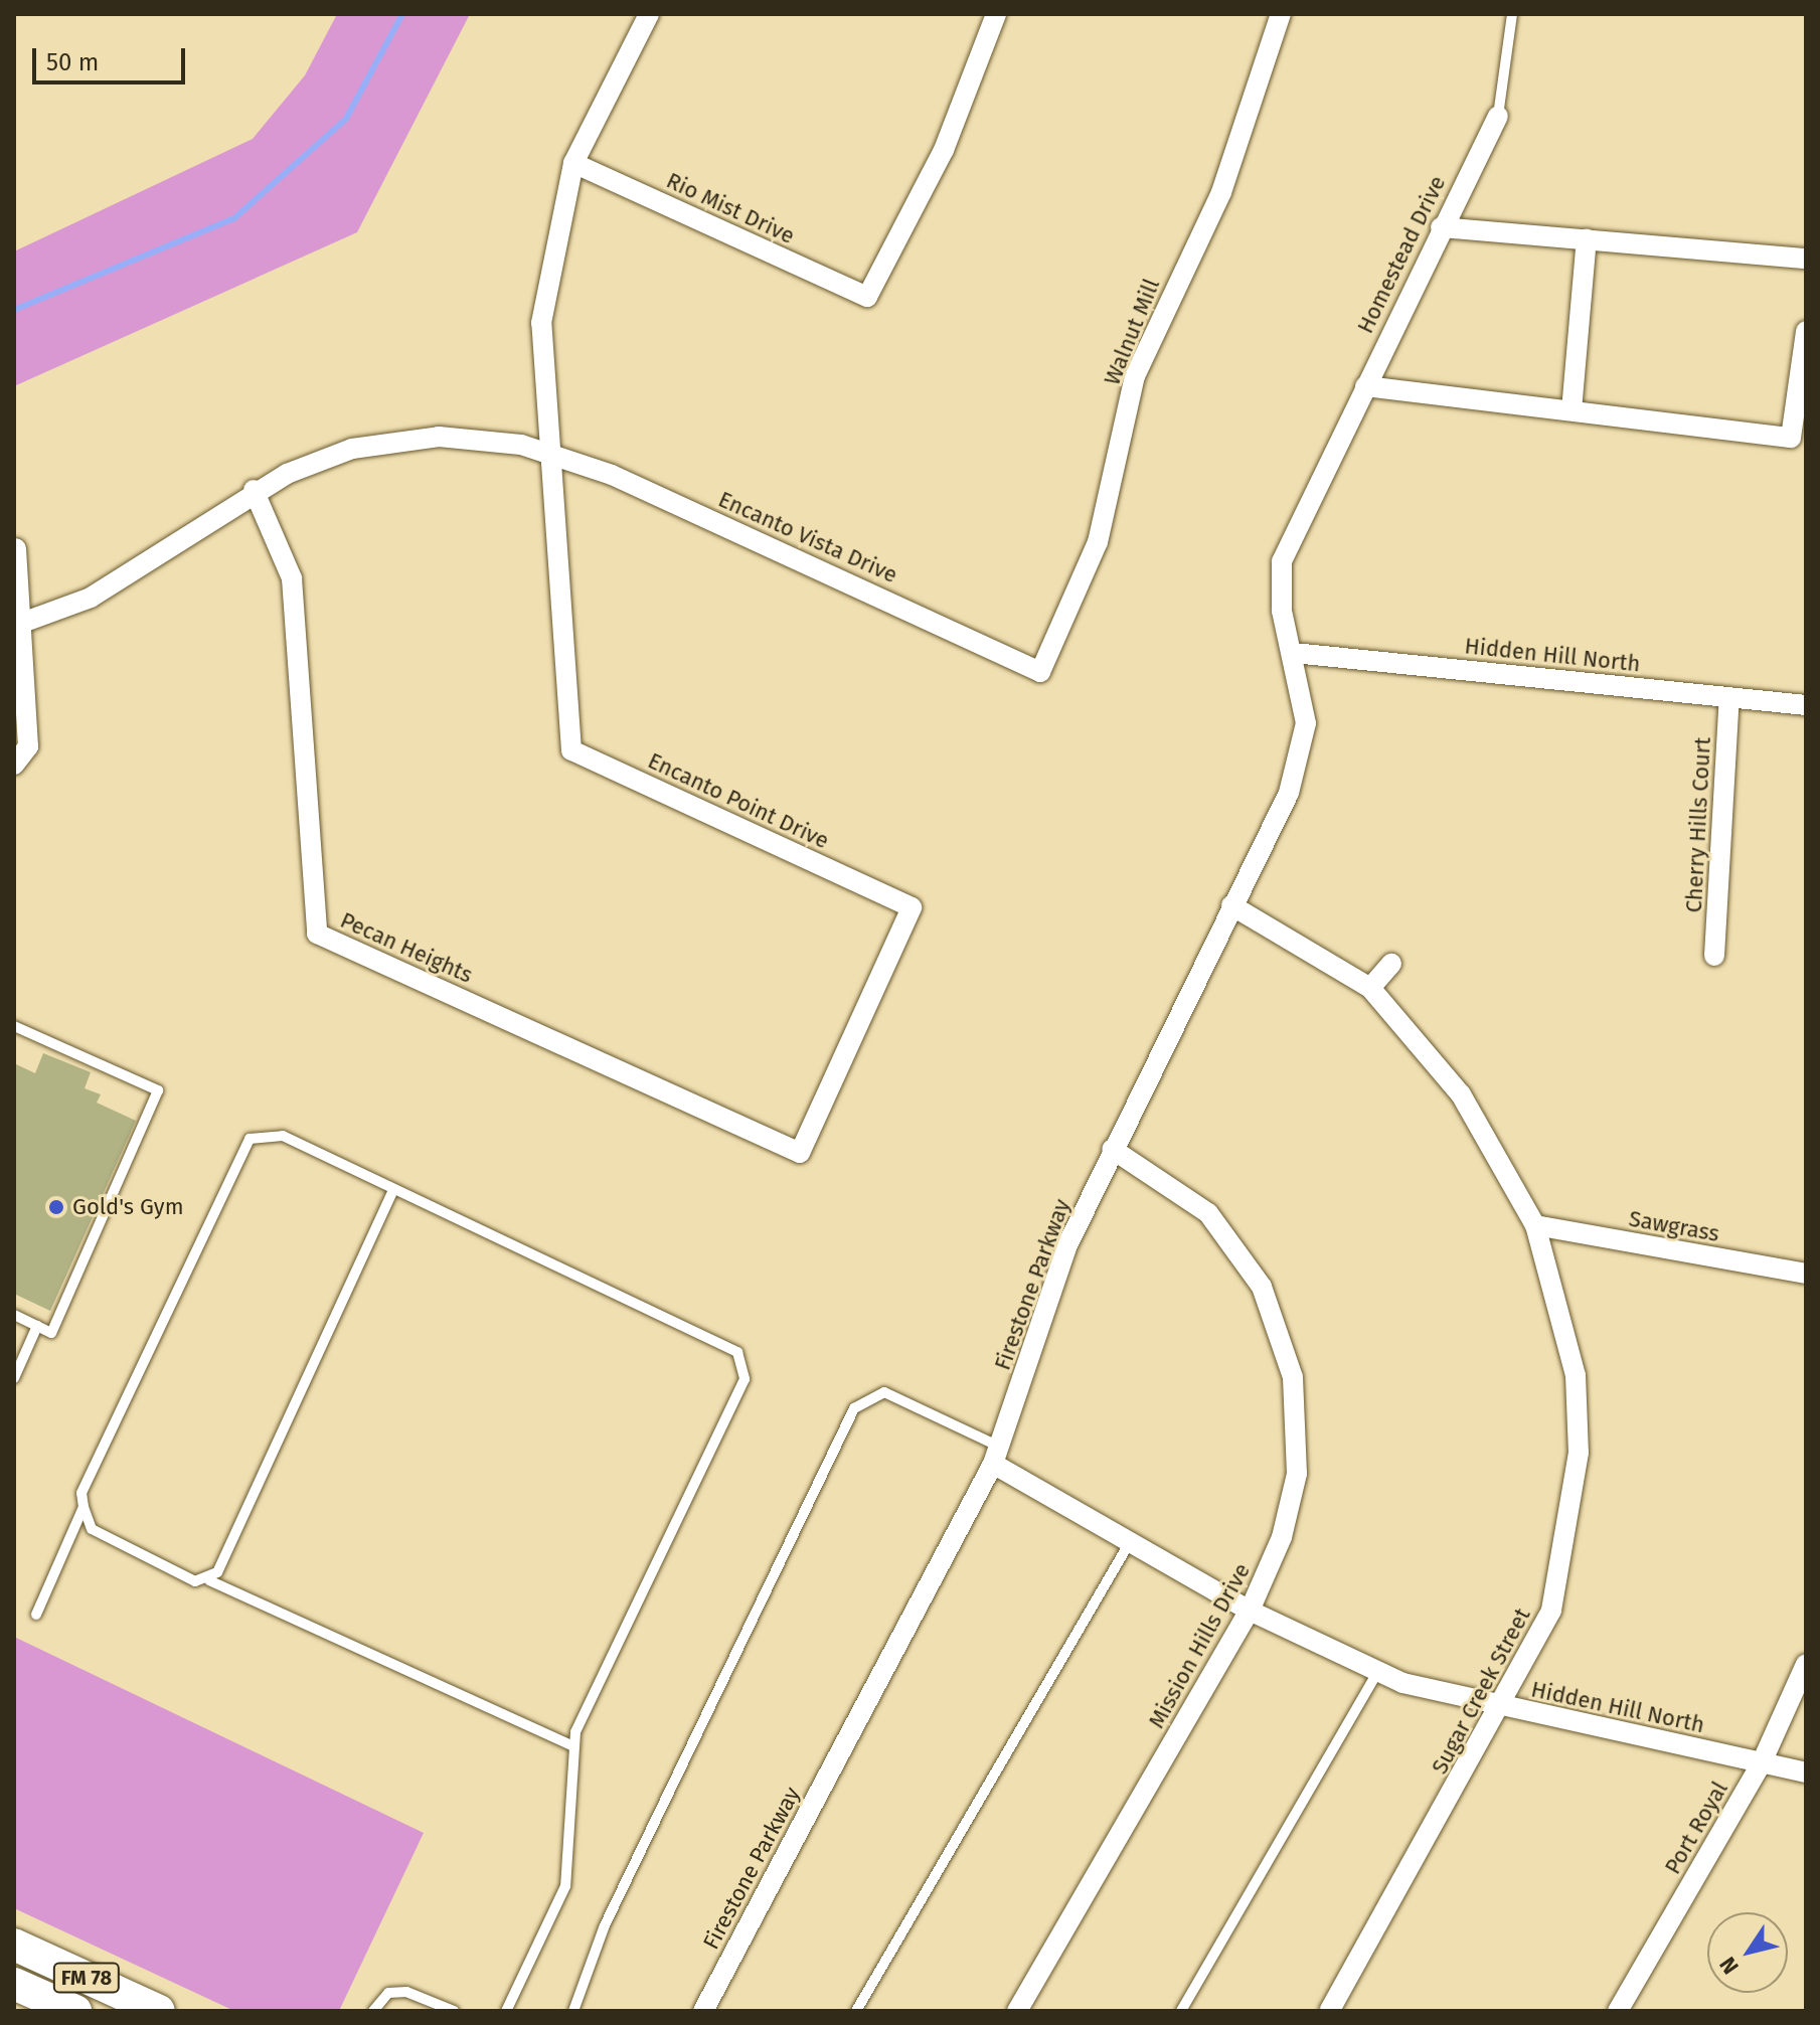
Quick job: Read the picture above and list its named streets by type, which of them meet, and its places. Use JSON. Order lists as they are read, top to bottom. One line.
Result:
{"streets":{"main road":["FM 78"],"street":["Rio Mist Drive","Homestead Drive","Walnut Mill","Encanto Vista Drive","Hidden Hill North","Encanto Point Drive","Cherry Hills Court","Pecan Heights","Sawgrass","Firestone Parkway","Mission Hills Drive","Sugar Creek Street","Port Royal"]},"crossings":[["Rio Mist Drive","Encanto Point Drive"],["Homestead Drive","Firestone Parkway"],["Walnut Mill","Encanto Vista Drive"],["Encanto Vista Drive","Encanto Point Drive"],["Hidden Hill North","Cherry Hills Court"],["Hidden Hill North","Firestone Parkway"],["Hidden Hill North","Mission Hills Drive"],["Hidden Hill North","Sugar Creek Street"],["Hidden Hill North","Port Royal"],["Encanto Point Drive","Pecan Heights"],["Sawgrass","Sugar Creek Street"],["Firestone Parkway","Mission Hills Drive"],["Firestone Parkway","Sugar Creek Street"]],"places":["Gold's Gym"],"scale_bar":"50 m","north":"bottom left"}
